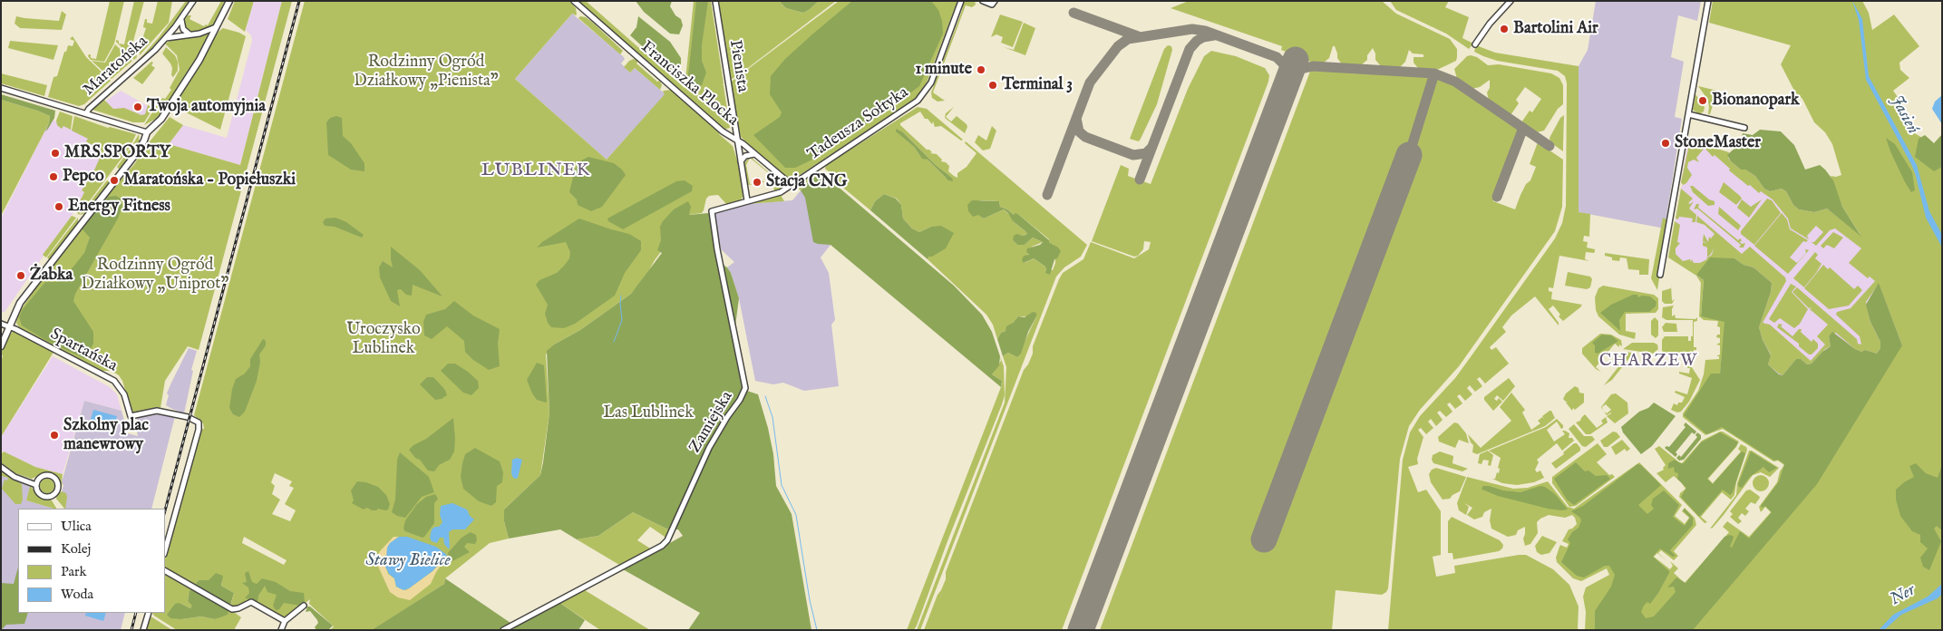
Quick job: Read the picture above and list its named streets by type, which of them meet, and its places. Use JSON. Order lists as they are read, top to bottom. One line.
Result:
{"streets":{"street":["Maratońska","Pienista","Franciszka Plocka","Tadeusza Sołtyka","Spartańska","Zamiejska"]},"crossings":[["Pienista","Franciszka Plocka"],["Pienista","Zamiejska"],["Franciszka Plocka","Tadeusza Sołtyka"],["Franciszka Plocka","Zamiejska"],["Tadeusza Sołtyka","Zamiejska"]],"districts":["LUBLINEK","CHARZEW"],"water":["Jasień","Stawy Bielice","Ner"],"parks":["Rodzinny Ogród Działkowy „Pienista”","Rodzinny Ogród Działkowy „Uniprot”","Uroczysko Lublinek","Las Lublinek"],"places":["Bartolini Air","1 minute","Terminal 3","Bionanopark","Twoja automyjnia","StoneMaster","MRS.SPORTY","Pepco","Maratońska - Popiełuszki","Stacja CNG","Energy Fitness","Żabka","Szkolny plac manewrowy"],"legend":["Ulica","Kolej","Park","Woda"]}
